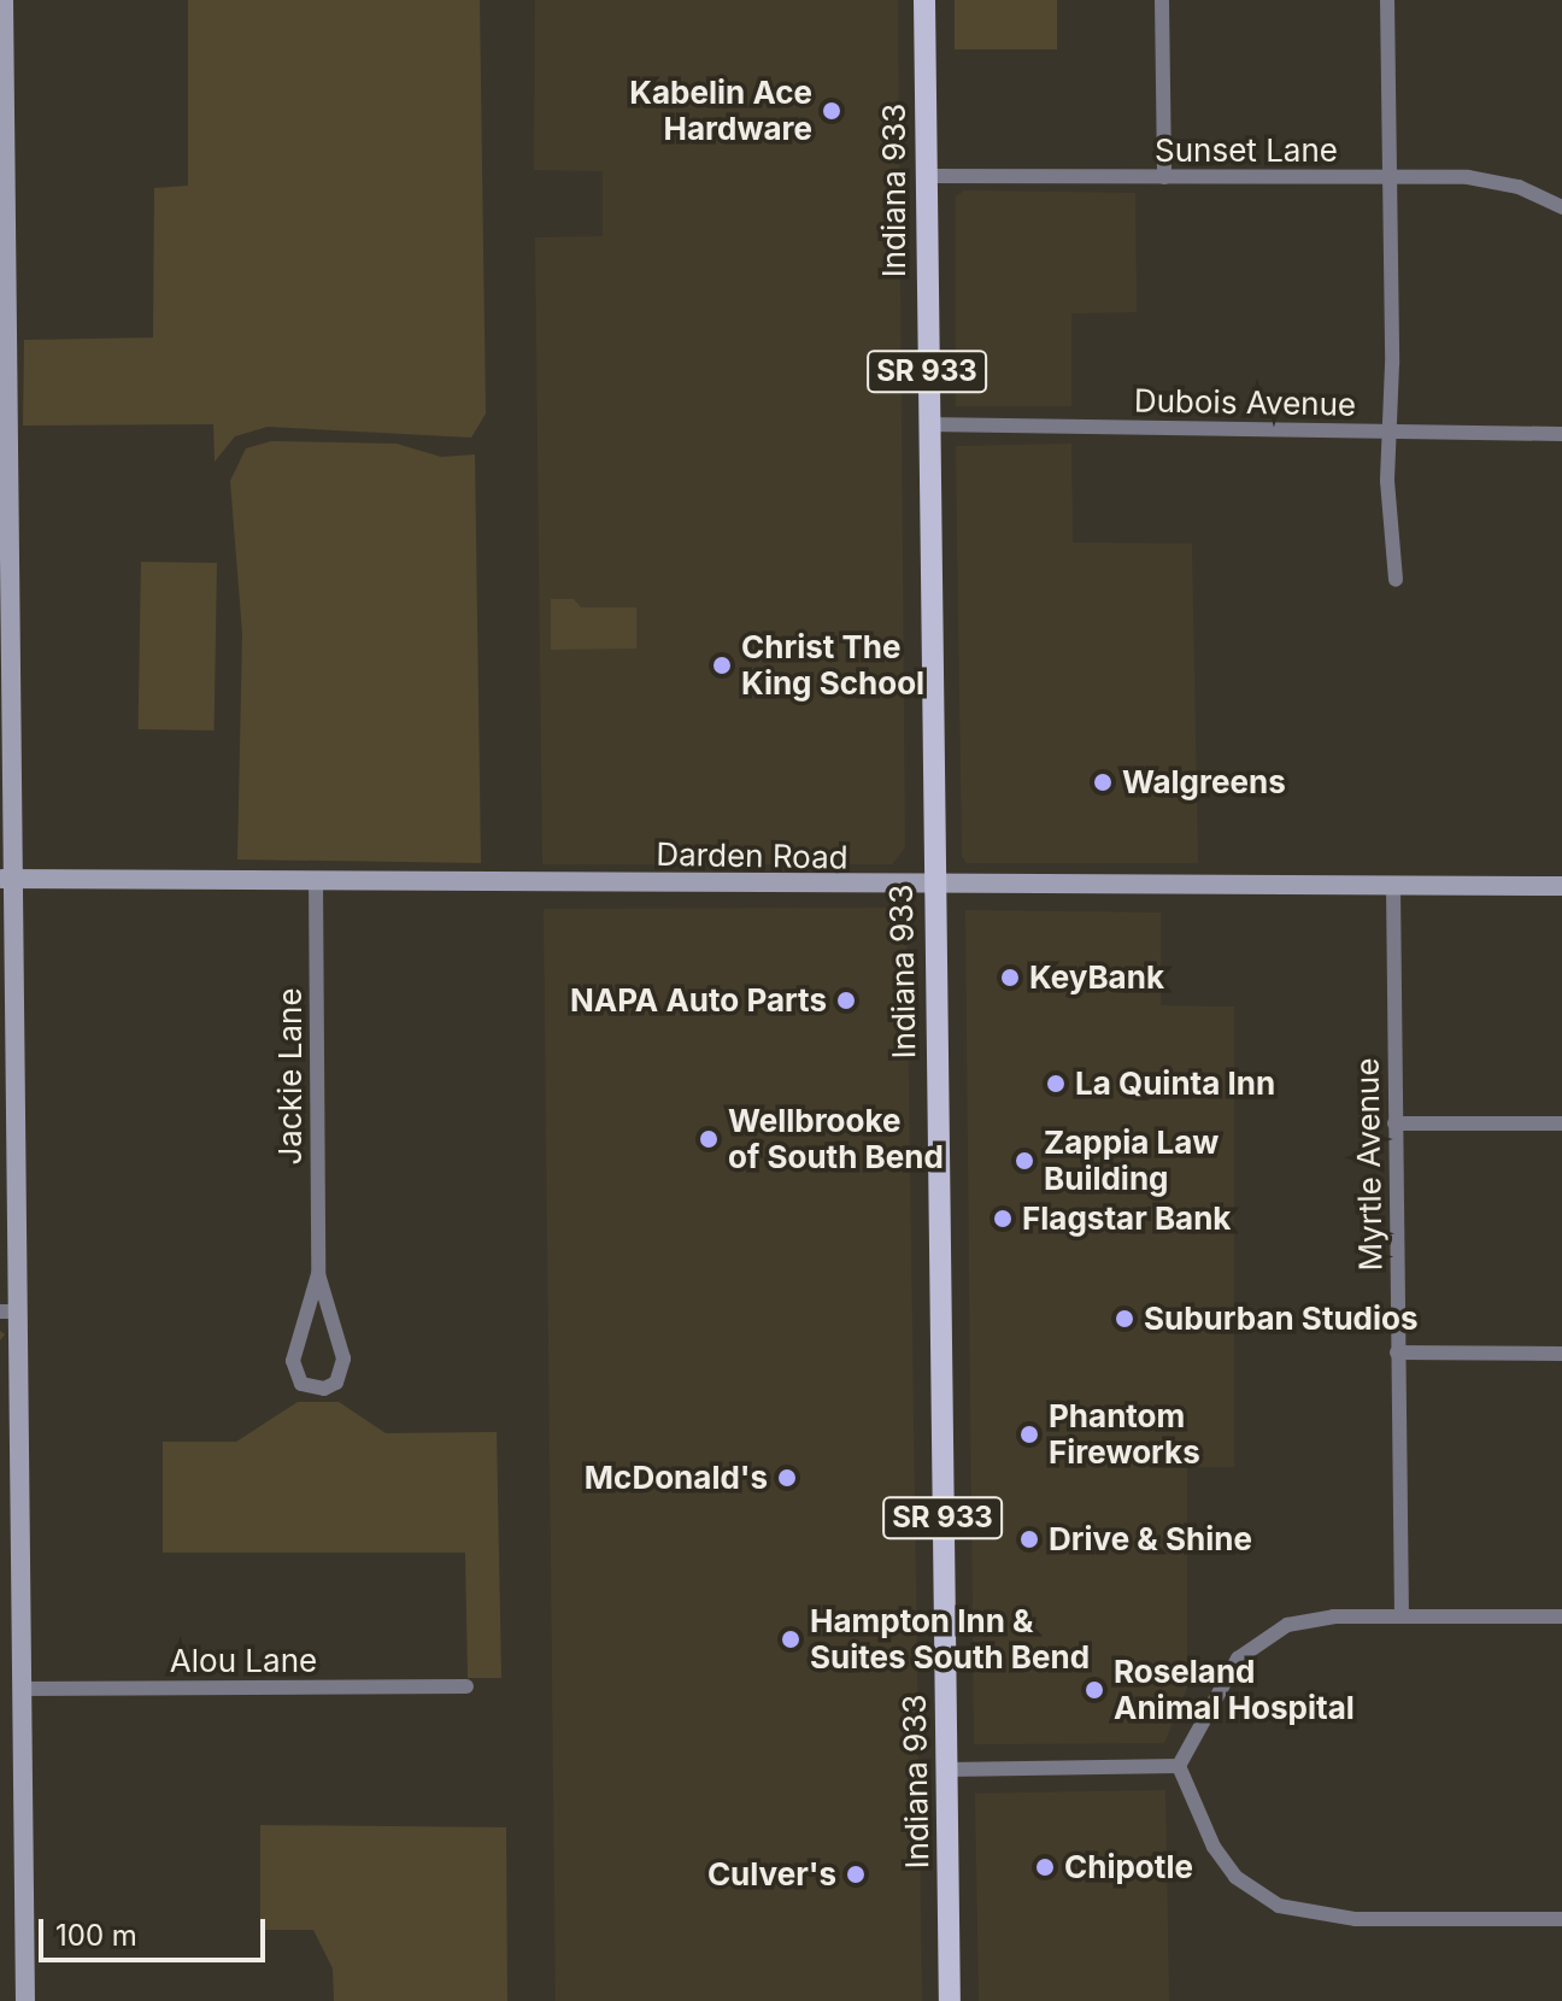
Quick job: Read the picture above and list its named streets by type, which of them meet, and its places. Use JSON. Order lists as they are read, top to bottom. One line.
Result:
{"streets":{"main road":["Indiana 933","SR 933"],"street":["Sunset Lane","Dubois Avenue","Darden Road","Jackie Lane","Myrtle Avenue","Alou Lane"]},"crossings":[["Sunset Lane","Indiana 933"],["Indiana 933","Dubois Avenue"],["Indiana 933","Darden Road"],["Darden Road","Jackie Lane"],["Darden Road","Myrtle Avenue"]],"places":["Kabelin Ace Hardware","Christ The King School","Walgreens","KeyBank","NAPA Auto Parts","La Quinta Inn","Wellbrooke of South Bend","Zappia Law Building","Flagstar Bank","Suburban Studios","Phantom Fireworks","McDonald's","Drive & Shine","Hampton Inn & Suites South Bend","Roseland Animal Hospital","Chipotle","Culver's"],"scale_bar":"100 m"}
